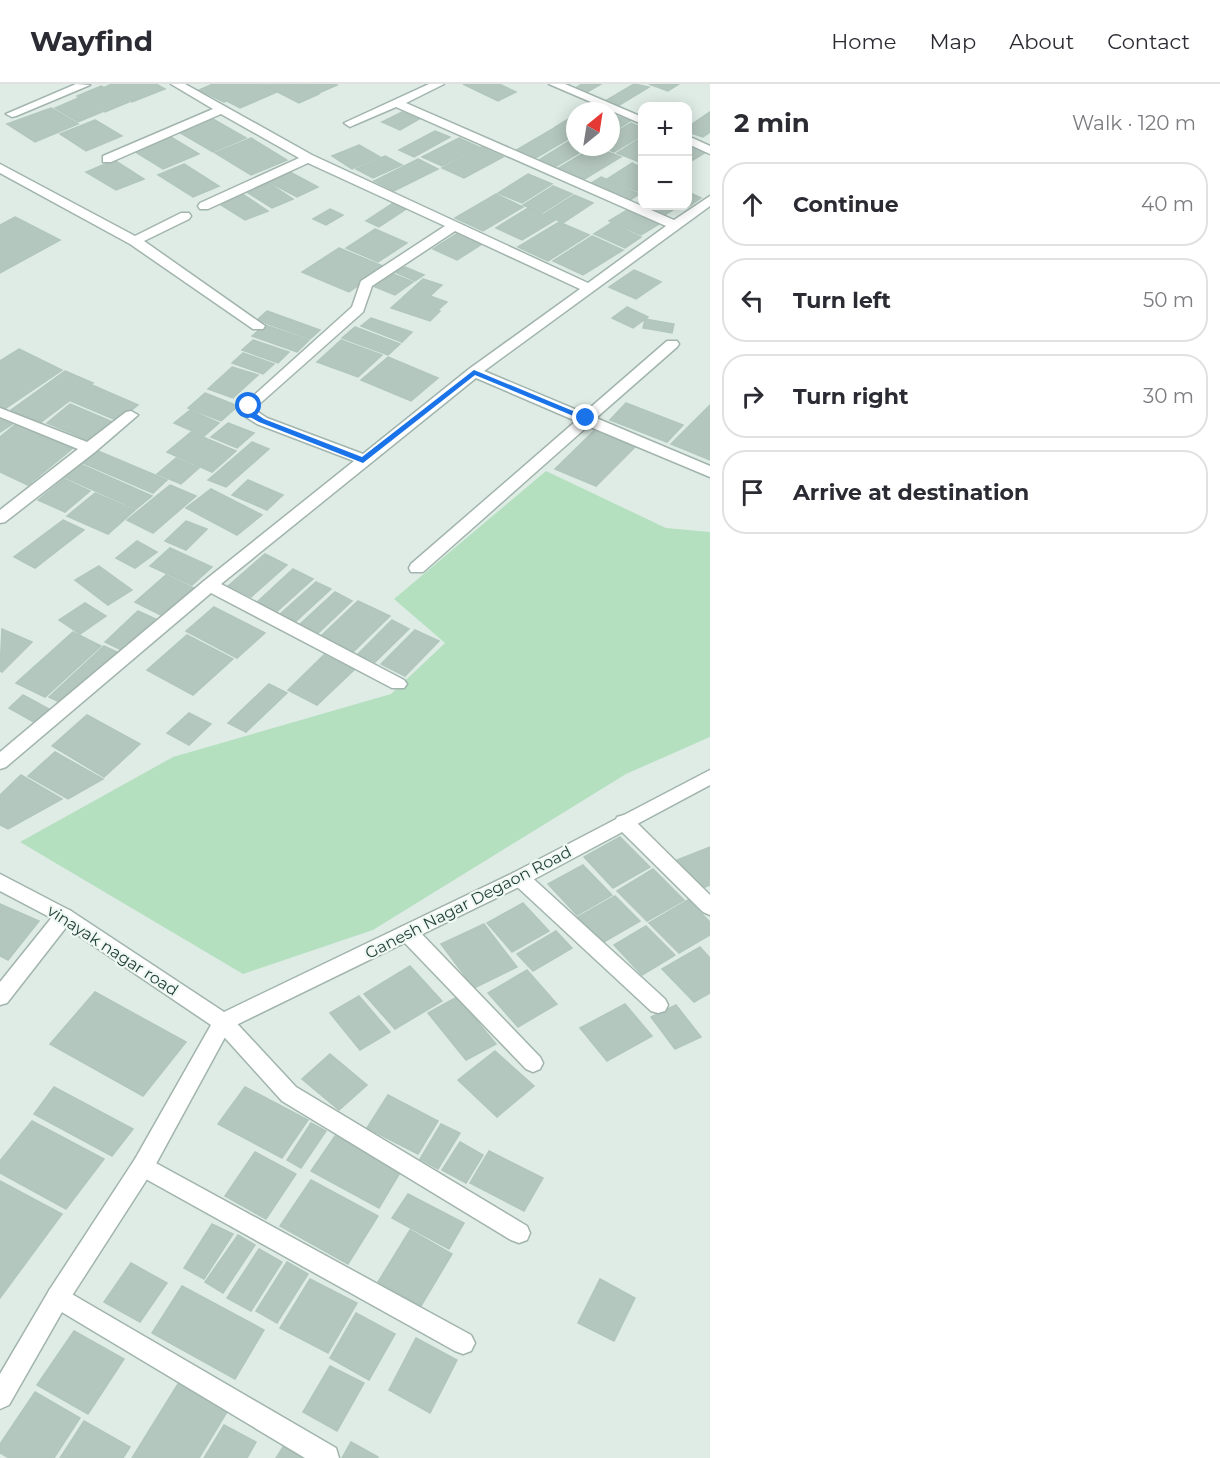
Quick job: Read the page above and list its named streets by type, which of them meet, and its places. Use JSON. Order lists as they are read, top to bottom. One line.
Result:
{"streets":{"street":["Ganesh Nagar Degaon Road","vinayak nagar road"]},"crossings":[["Ganesh Nagar Degaon Road","vinayak nagar road"]],"north":"top right","page":{"header":"Wayfind","nav":["Home","Map","About","Contact"],"heading":["2 min","Walk · 120 m"],"map_buttons":["+","−"],"list":[["Continue","40 m"],["Turn left","50 m"],["Turn right","30 m"],"Arrive at destination"]}}
